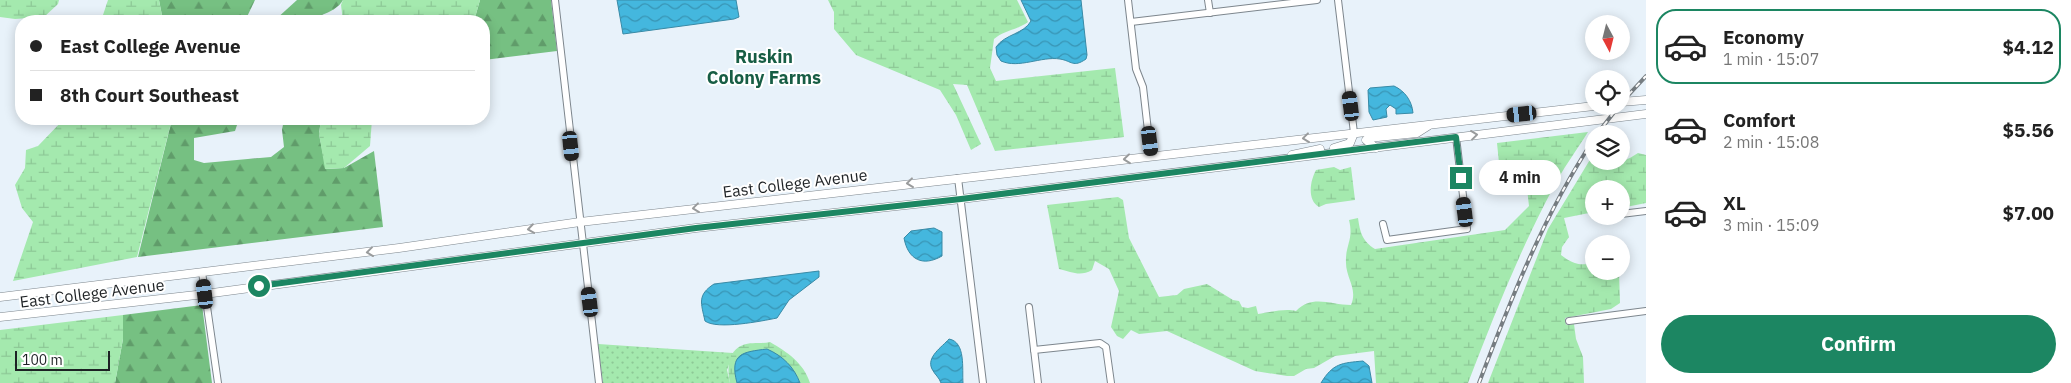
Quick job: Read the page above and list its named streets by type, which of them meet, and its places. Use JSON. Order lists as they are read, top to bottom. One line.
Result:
{"streets":{"main road":["East College Avenue"]},"districts":["Ruskin Colony Farms"],"scale_bar":"100 m","north":"bottom","page":{"list":[{"name":"Economy","note":"1 min · 15:07","value":"$4.12"},{"name":"Comfort","note":"2 min · 15:08","value":"$5.56"},{"name":"XL","note":"3 min · 15:09","value":"$7.00"}],"map_buttons":["+","−"],"banner":["East College Avenue","8th Court Southeast"],"bubble":"4 min","buttons":"Confirm","scale":"100 m"}}
